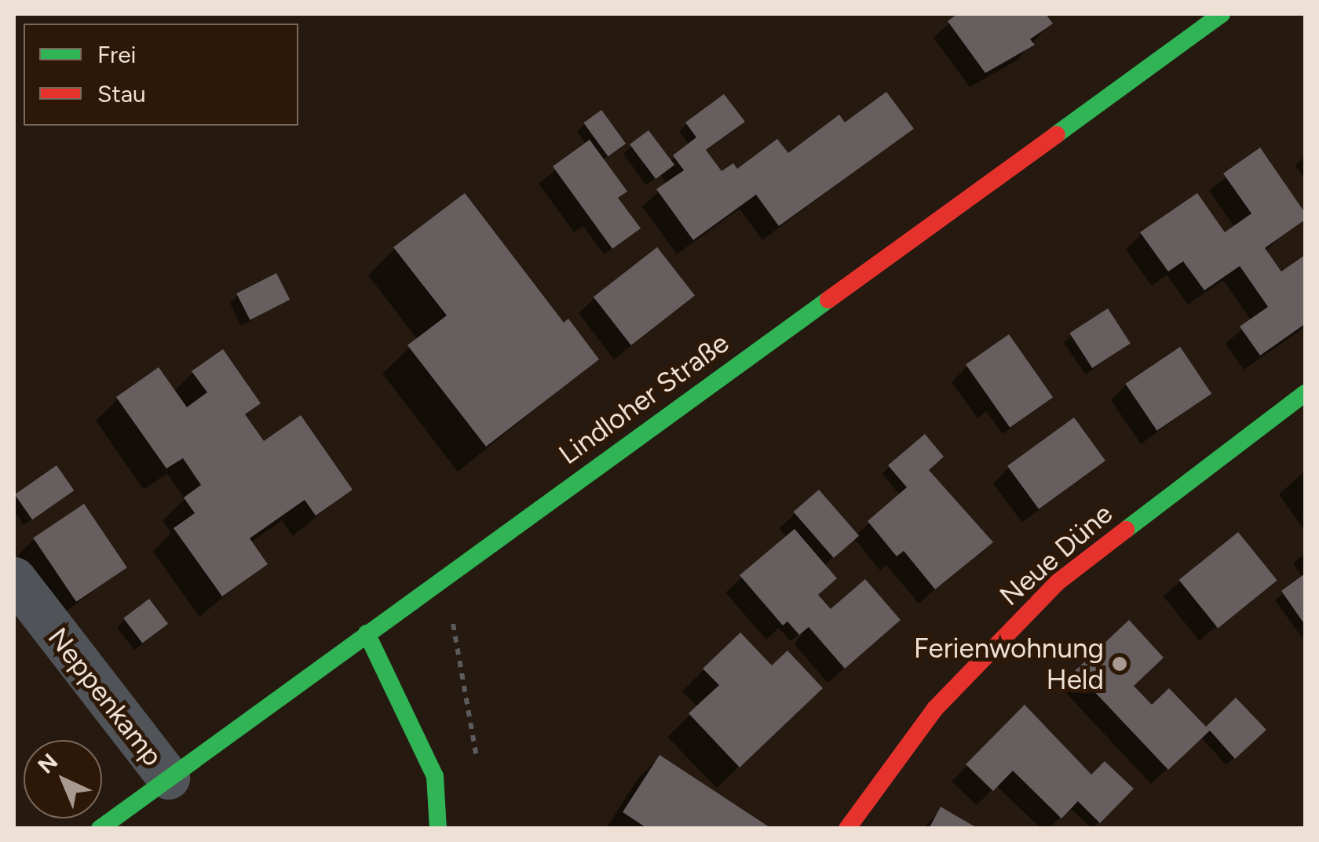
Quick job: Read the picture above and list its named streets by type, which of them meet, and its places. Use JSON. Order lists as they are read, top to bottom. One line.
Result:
{"streets":{"street":["Lindloher Straße","Neue Düne","Neppenkamp"]},"crossings":[["Lindloher Straße","Neppenkamp"]],"places":["Ferienwohnung Held"],"legend":["Frei","Stau"],"north":"top left"}
